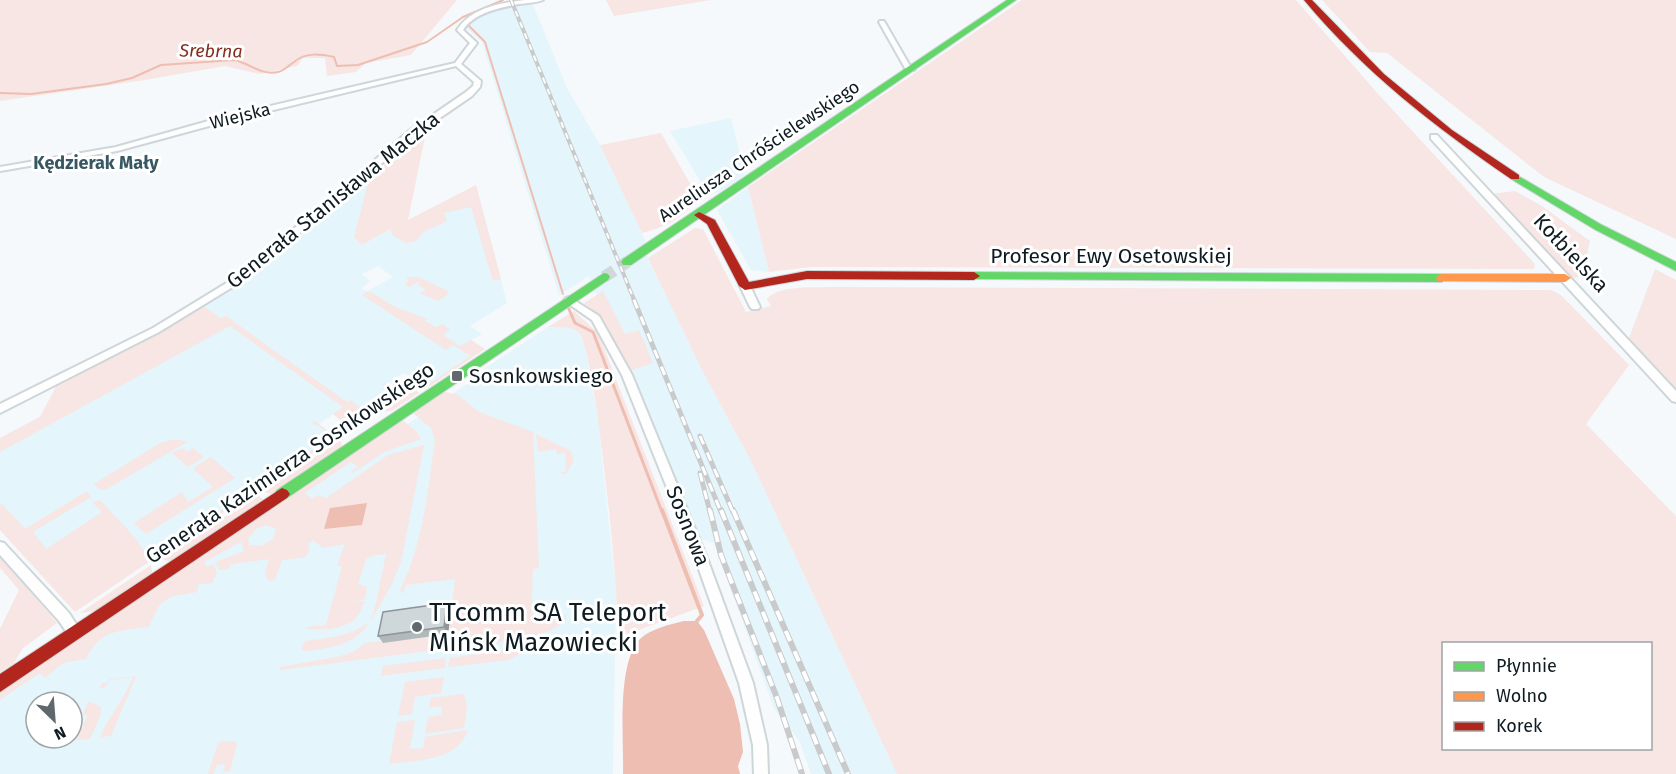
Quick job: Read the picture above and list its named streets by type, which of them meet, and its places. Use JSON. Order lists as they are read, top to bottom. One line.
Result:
{"streets":{"street":["Wiejska","Aureliusza Chróścielewskiego","Generała Stanisława Maczka","Kołbielska","Profesor Ewy Osetowskiej","Generała Kazimierza Sosnkowskiego","Sosnowa"]},"crossings":[["Wiejska","Generała Stanisława Maczka"],["Kołbielska","Profesor Ewy Osetowskiej"],["Generała Kazimierza Sosnkowskiego","Sosnowa"]],"districts":["Kędzierak Mały"],"water":["Srebrna"],"places":{"transit":["Sosnkowskiego"],"other":["TTcomm SA Teleport Mińsk Mazowiecki"]},"legend":["Płynnie","Wolno","Korek"],"north":"bottom right"}
